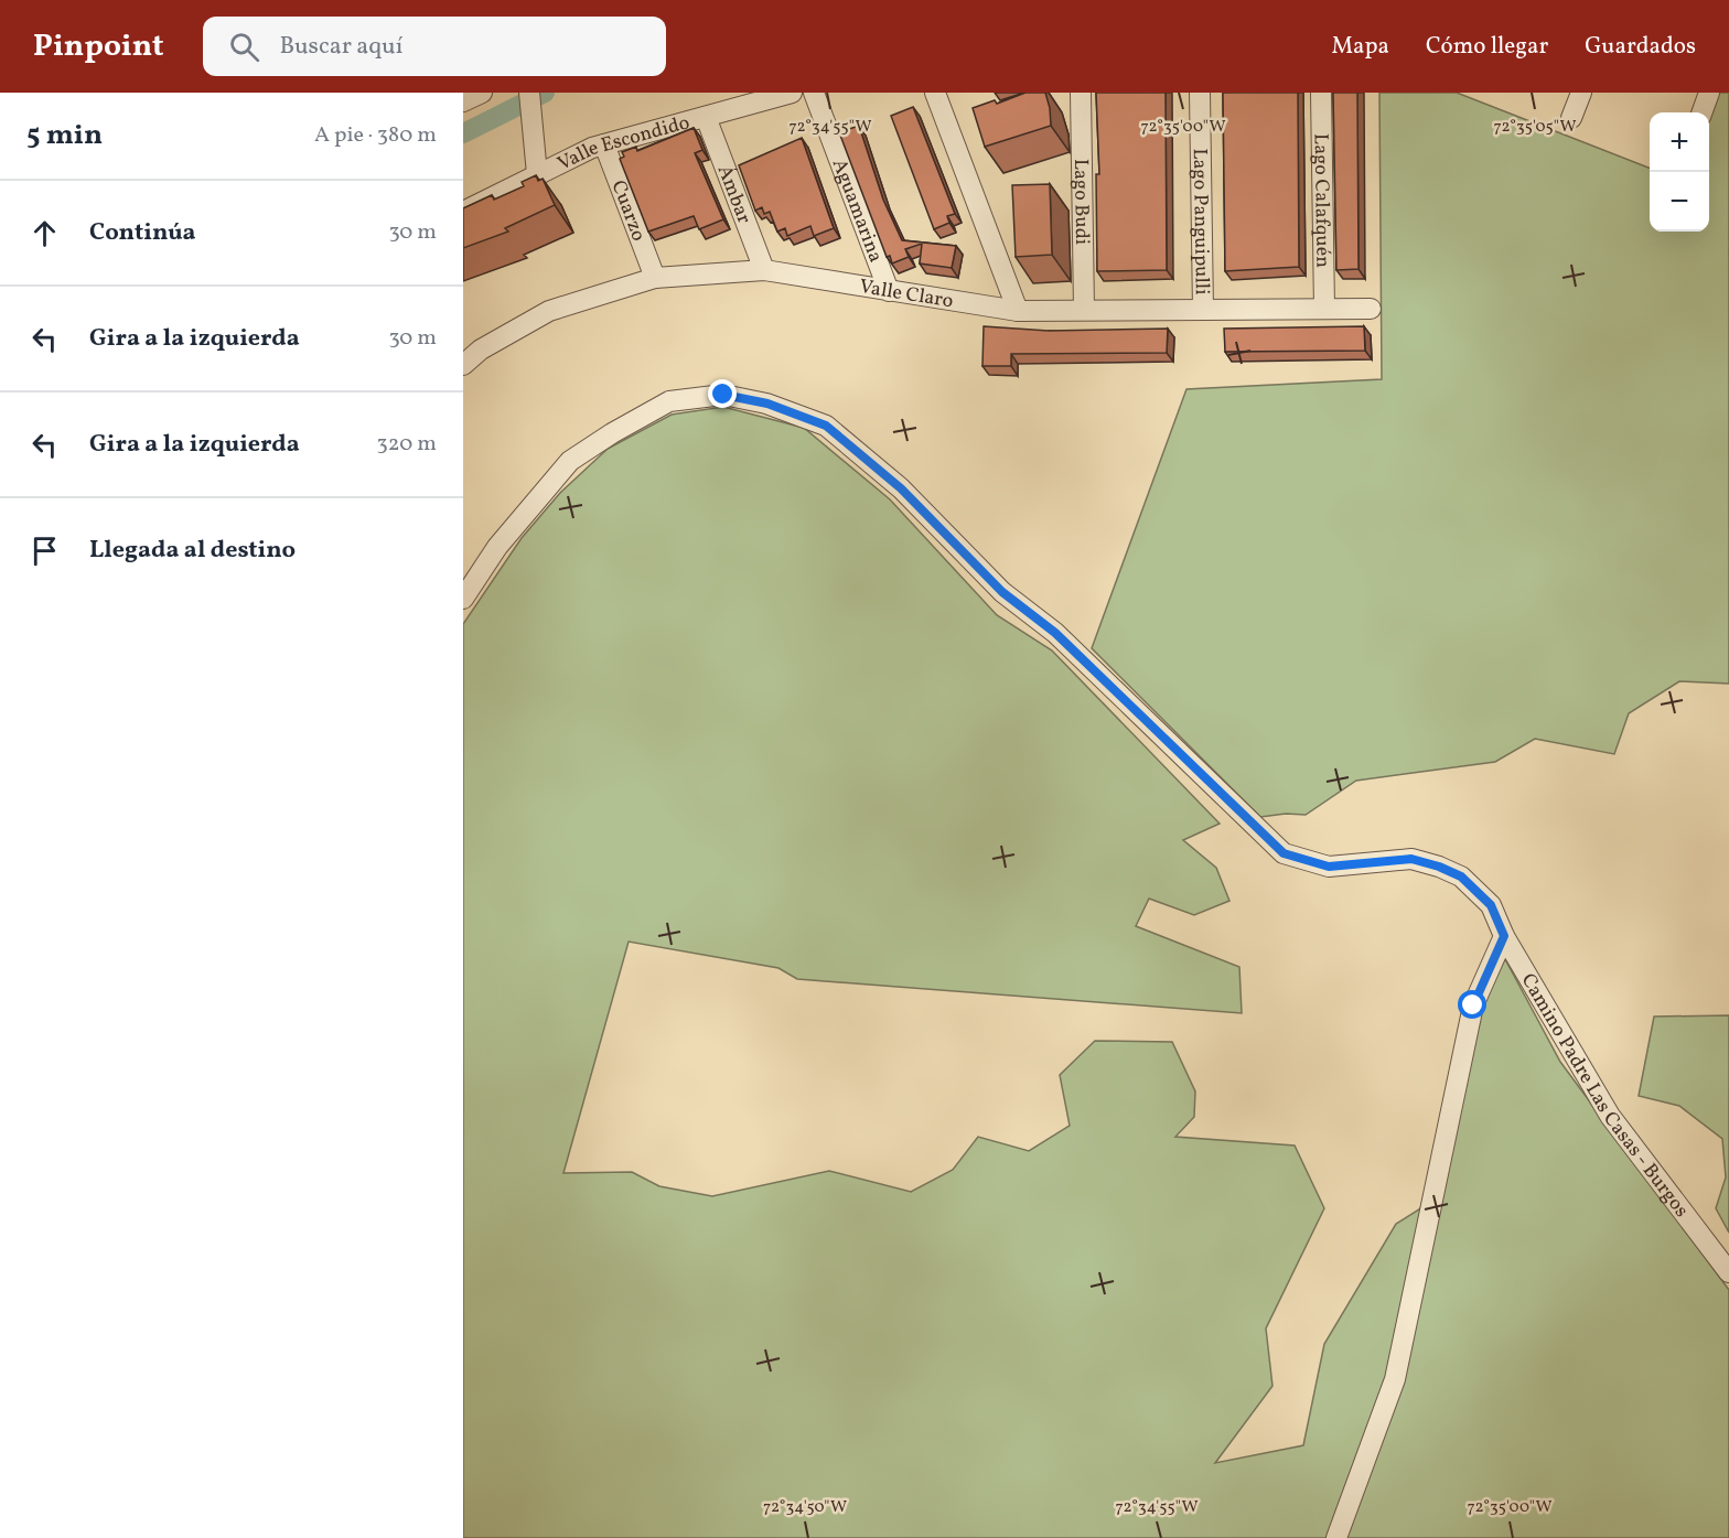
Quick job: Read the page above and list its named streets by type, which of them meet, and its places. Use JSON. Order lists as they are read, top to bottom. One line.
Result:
{"streets":{"street":["Valle Escondido","Ámbar","Lago Calafquén","Lago Budi","Aguamarina","Cuarzo","Lago Panguipulli","Valle Claro","Camino Padre Las Casas - Burgos"]},"crossings":[["Valle Escondido","Ámbar"],["Valle Escondido","Cuarzo"],["Ámbar","Valle Claro"],["Lago Calafquén","Valle Claro"],["Lago Budi","Valle Claro"],["Aguamarina","Valle Claro"],["Cuarzo","Valle Claro"],["Lago Panguipulli","Valle Claro"]],"page":{"header":"Pinpoint","search":"Buscar aquí","nav":["Mapa","Cómo llegar","Guardados"],"heading":["5 min","A pie · 380 m"],"map_buttons":["+","−"],"list":[["Continúa","30 m"],["Gira a la izquierda","30 m"],["Gira a la izquierda","320 m"],"Llegada al destino"]},"coordinates":["72°34'55\"W","72°35'00\"W","72°35'05\"W","72°34'50\"W"]}
